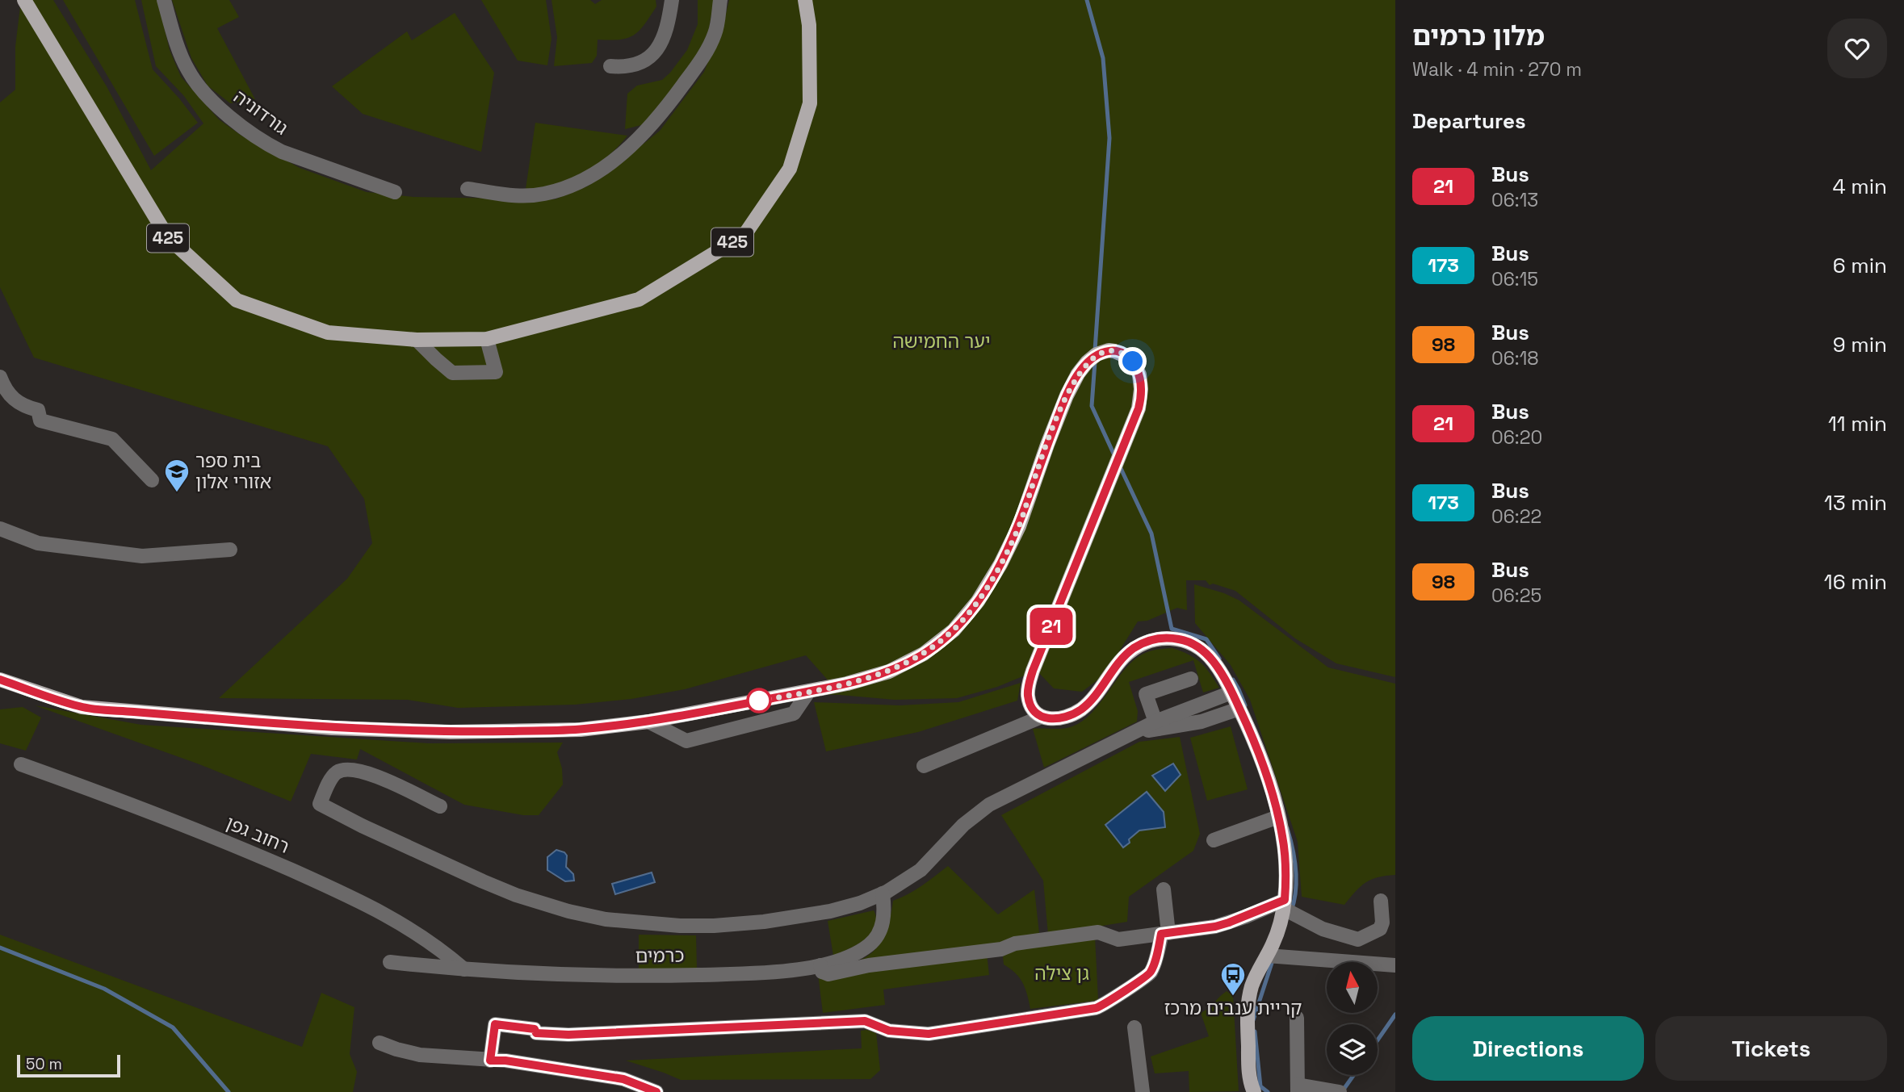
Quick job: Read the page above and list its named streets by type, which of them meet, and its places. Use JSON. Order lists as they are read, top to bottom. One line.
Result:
{"streets":{"main road":["425"],"street":["גורדוניה","רחוב גפן","כרמים"]},"crossings":[["רחוב גפן","כרמים"]],"parks":["יער החמישה","גן צילה"],"places":{"school or university":["בית ספר אזורי אלון"],"bus stop":["קריית ענבים מרכז"]},"lines":["bus line 21"],"scale_bar":"50 m","north":"top","page":{"on_map":"21","heading":[["מלון כרמים","Walk · 4 min · 270 m"],"Departures"],"list":[{"mark":"21","name":"Bus","note":"06:13","value":"4 min"},{"mark":"173","name":"Bus","note":"06:15","value":"6 min"},{"mark":"98","name":"Bus","note":"06:18","value":"9 min"},{"mark":"21","name":"Bus","note":"06:20","value":"11 min"},{"mark":"173","name":"Bus","note":"06:22","value":"13 min"},{"mark":"98","name":"Bus","note":"06:25","value":"16 min"}],"buttons":["Directions","Tickets"],"scale":"50 m"}}
